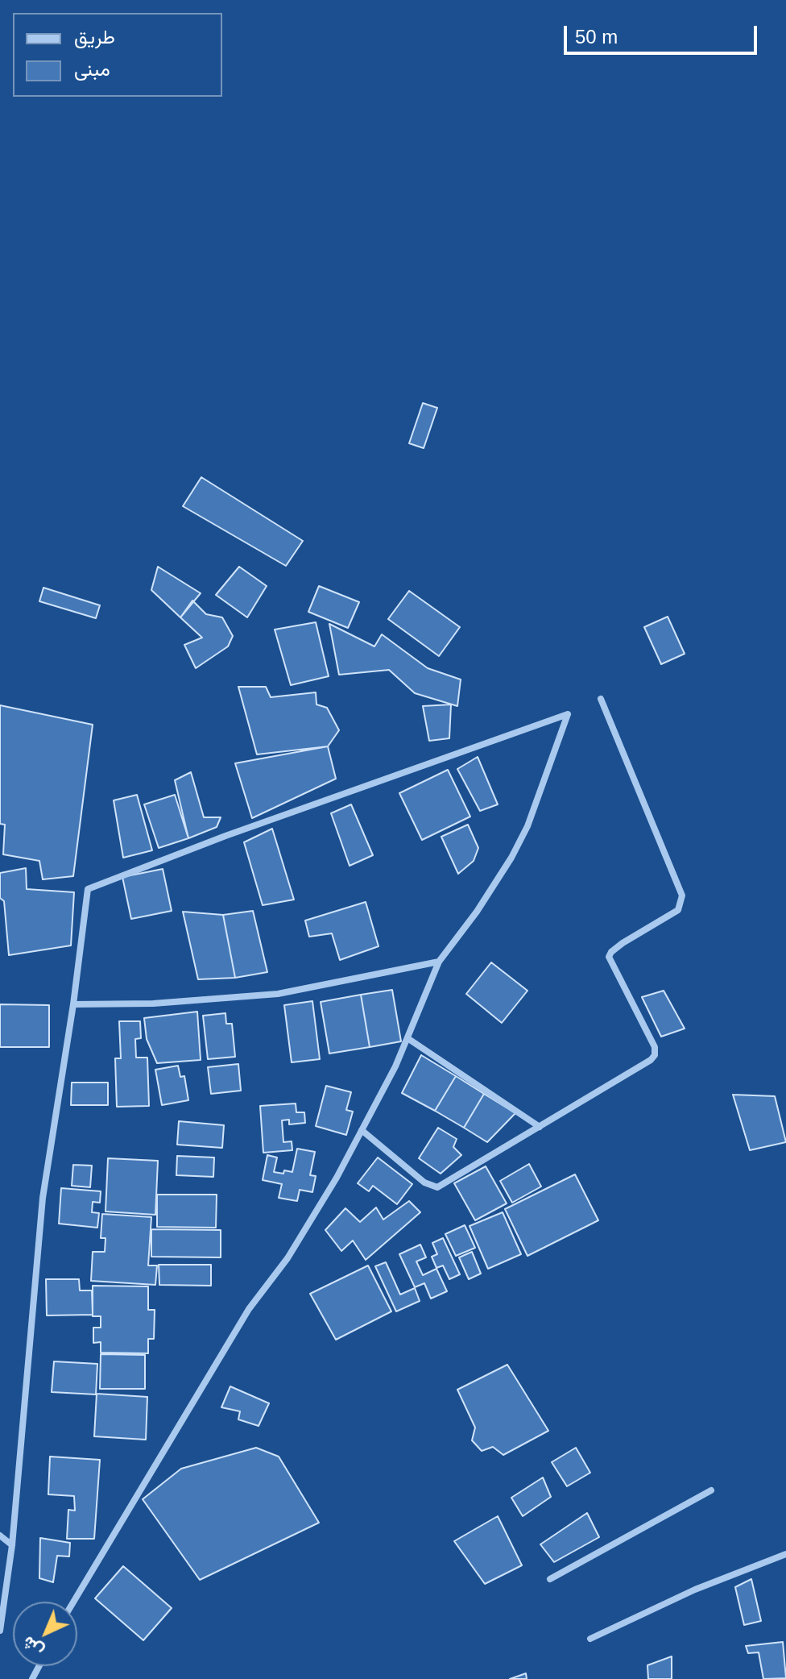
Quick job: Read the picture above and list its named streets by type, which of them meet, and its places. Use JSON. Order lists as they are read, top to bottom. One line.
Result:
{"legend":["طريق","مبنى"],"scale_bar":"50 m","north":"bottom left"}
